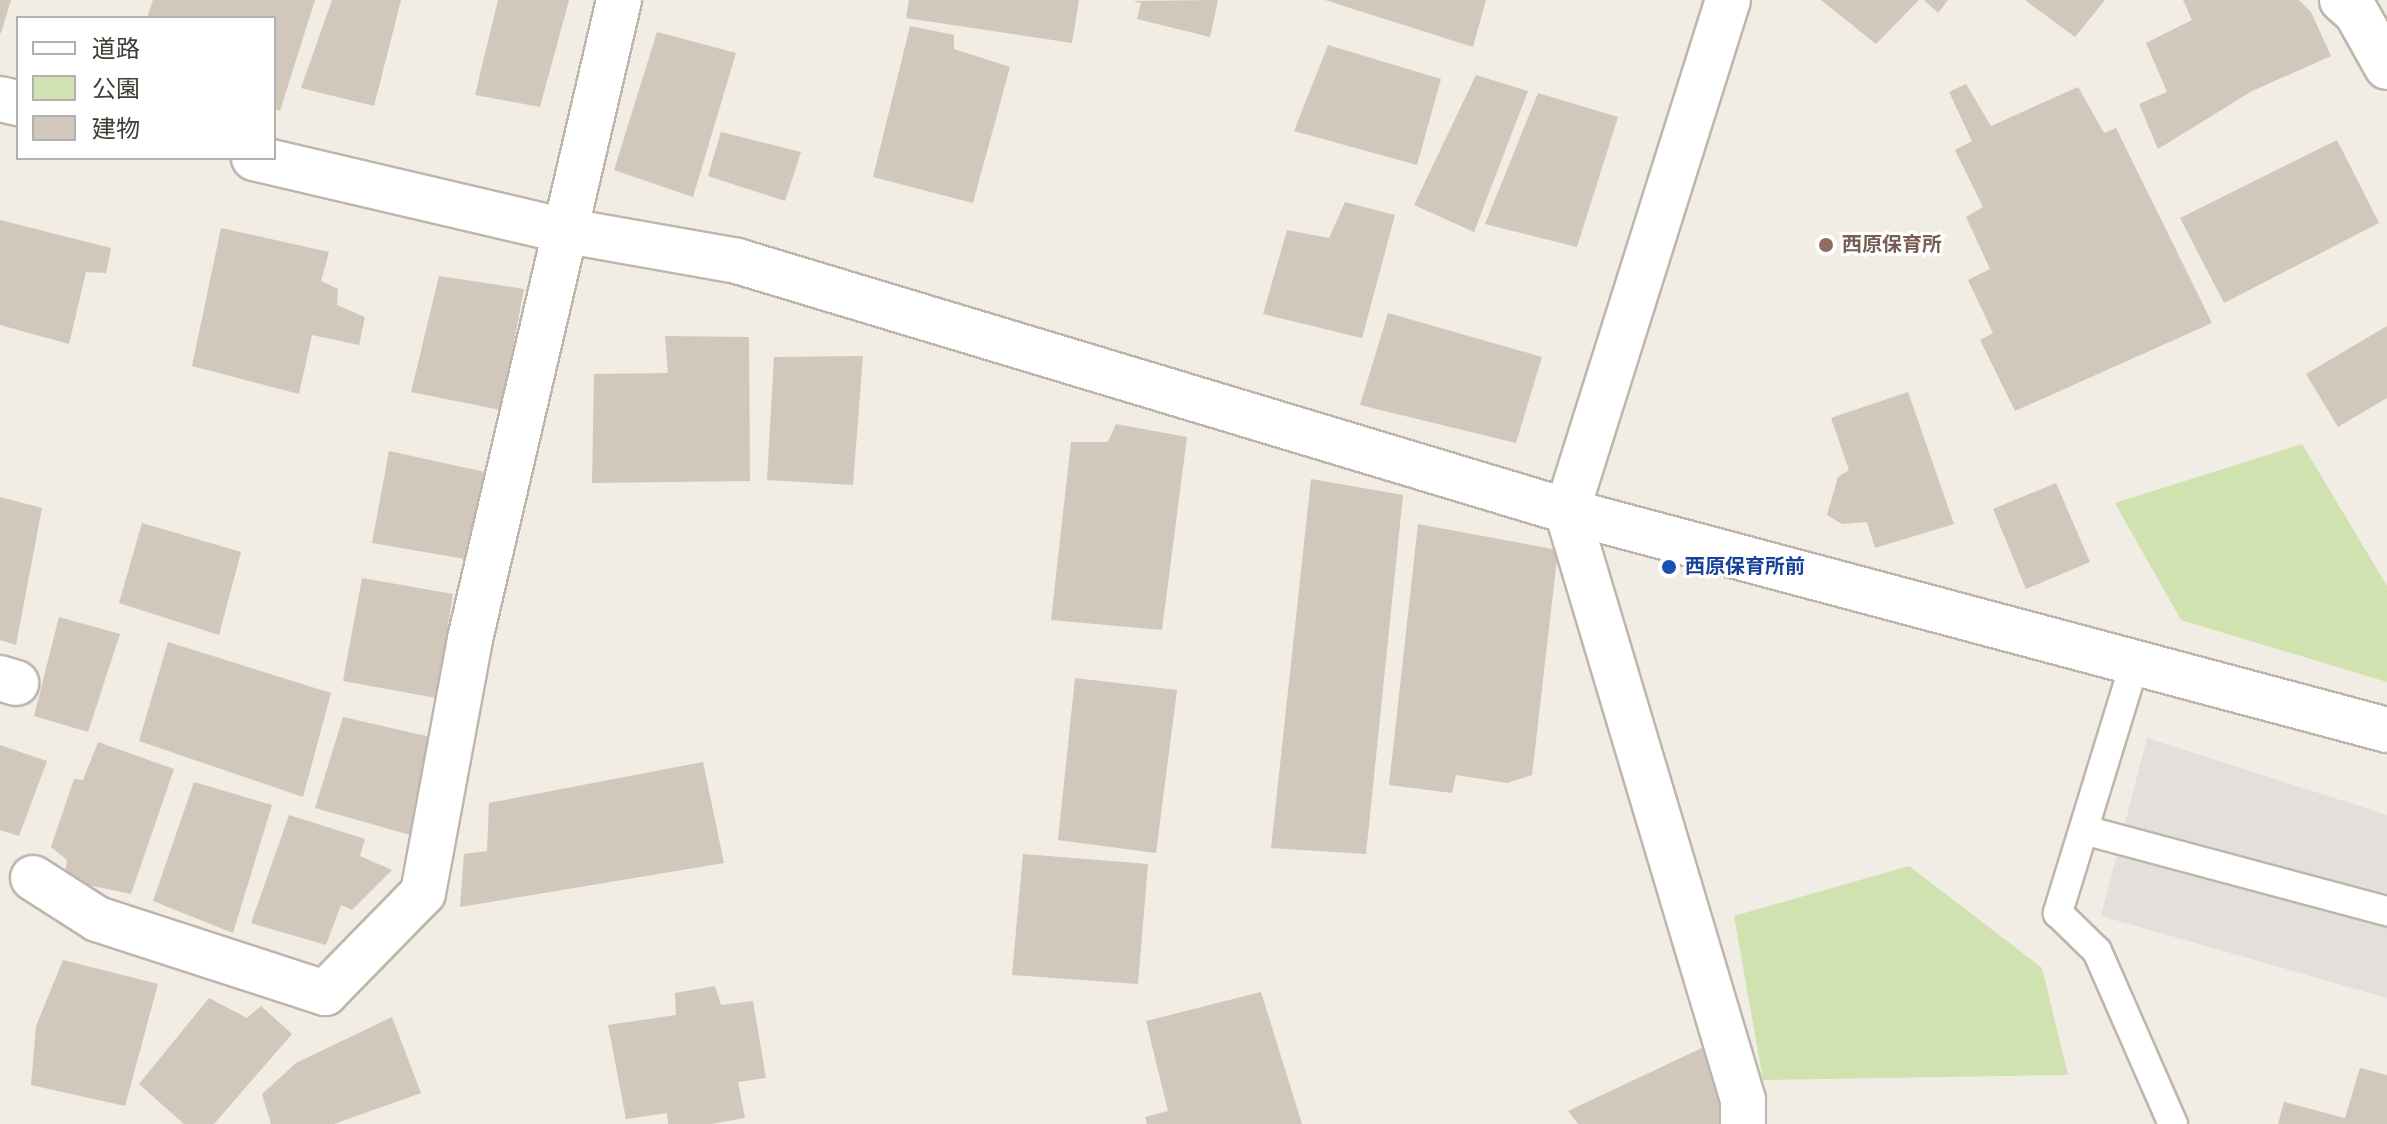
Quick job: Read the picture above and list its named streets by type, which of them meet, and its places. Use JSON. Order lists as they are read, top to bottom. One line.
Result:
{"places":["西原保育所","西原保育所前"],"legend":["道路","公園","建物"]}
